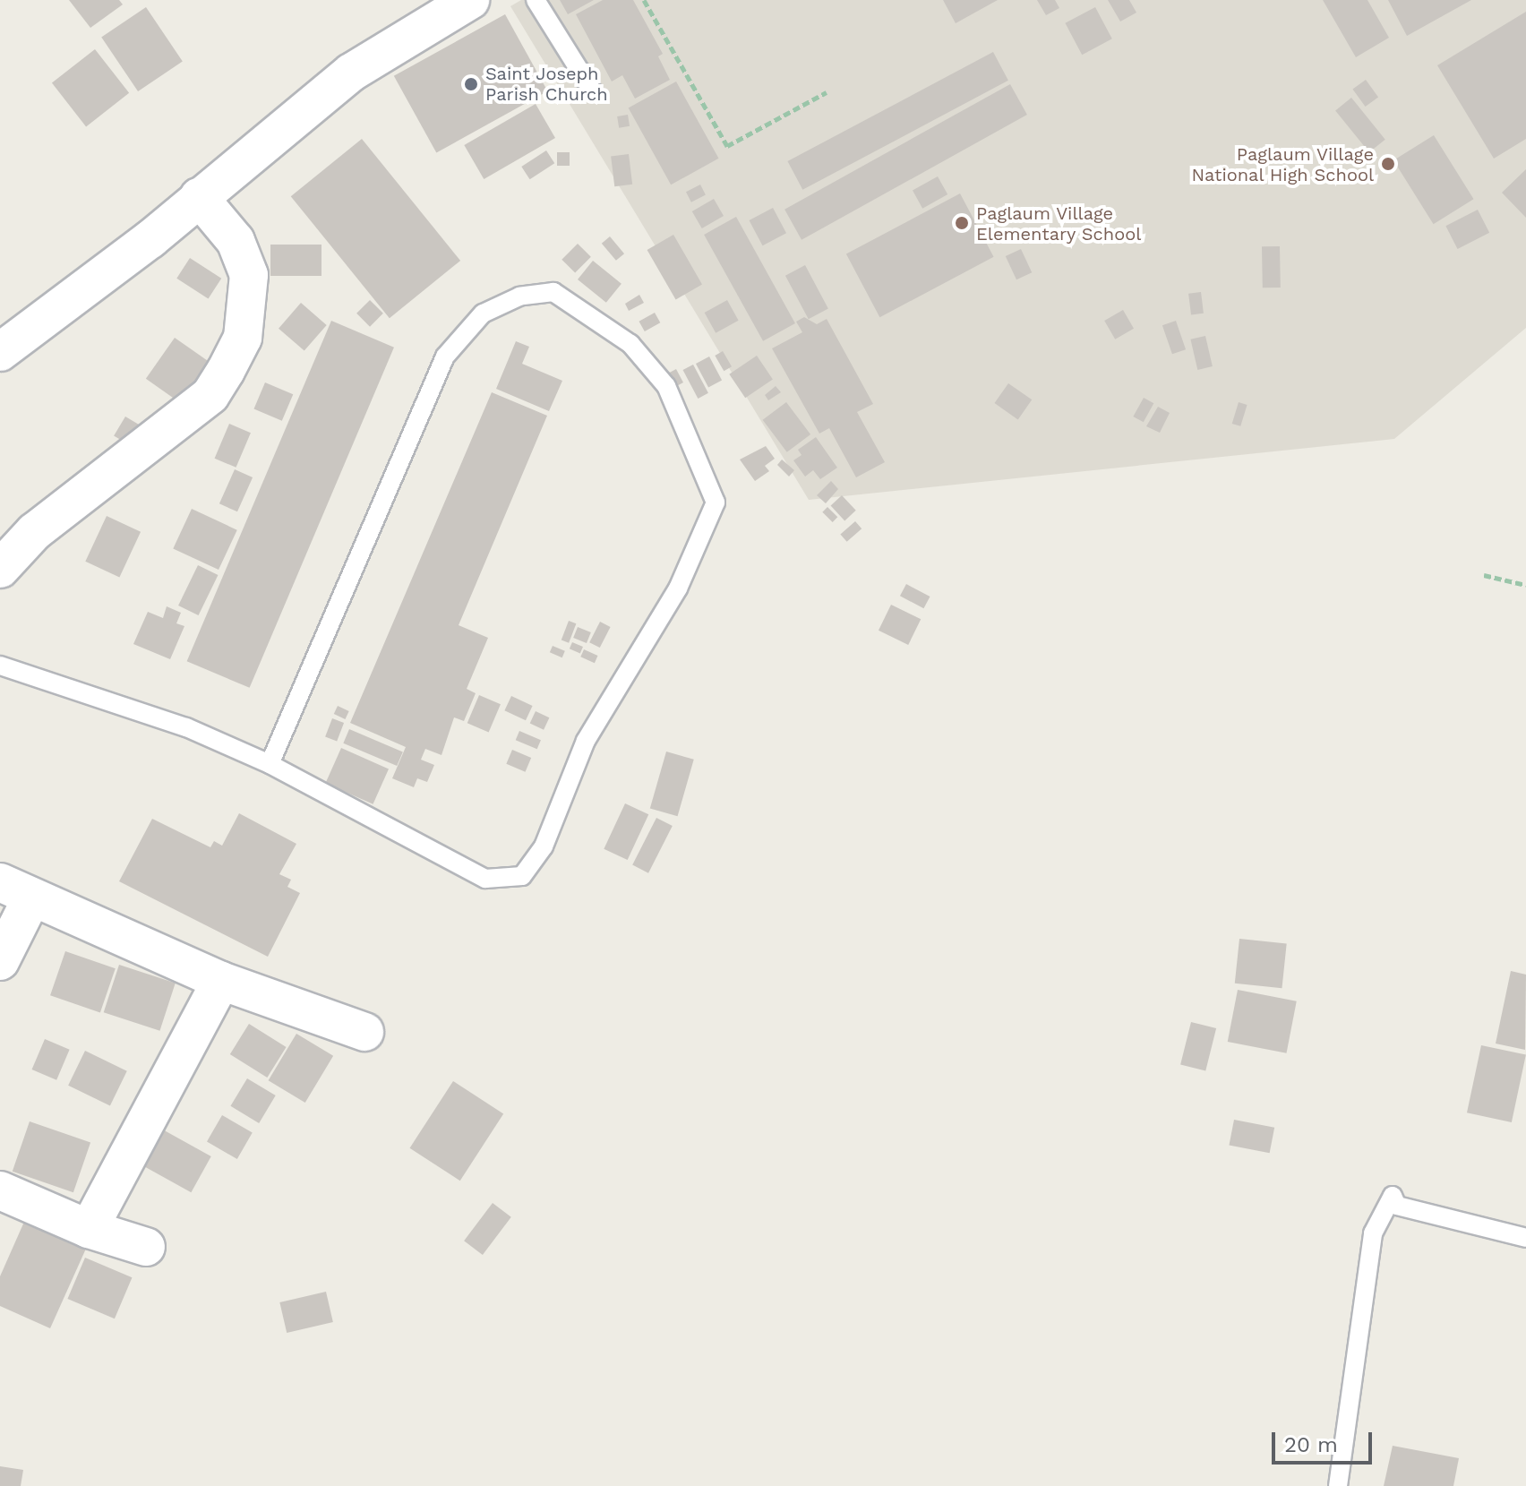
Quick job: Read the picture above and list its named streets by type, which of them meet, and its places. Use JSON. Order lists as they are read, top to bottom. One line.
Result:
{"places":["Saint Joseph Parish Church","Paglaum Village National High School","Paglaum Village Elementary School"],"scale_bar":"20 m"}
